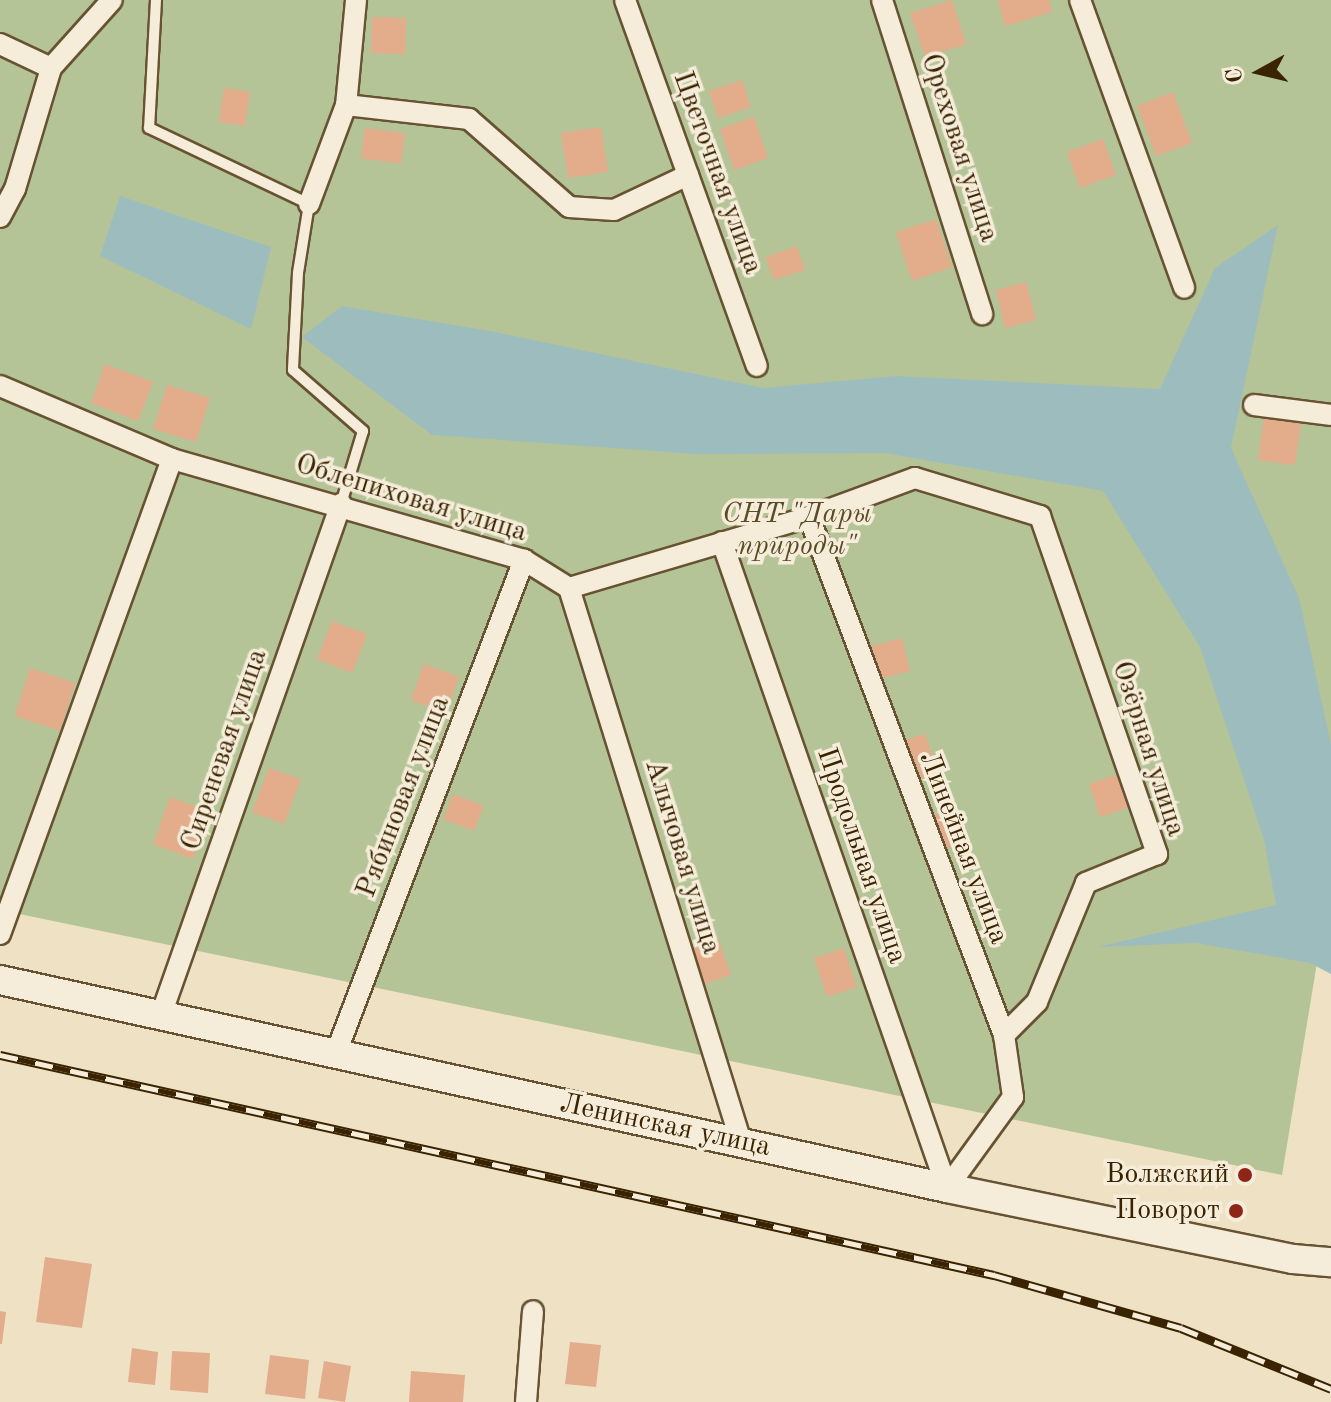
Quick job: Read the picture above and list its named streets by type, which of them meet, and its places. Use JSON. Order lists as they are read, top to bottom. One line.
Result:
{"streets":{"street":["Ореховая улица","Цветочная улица","Облепиховая улица","Озёрная улица","Сиреневая улица","Рябиновая улица","Линейная улица","Продольная улица","Алычовая улица","Ленинская улица"]},"crossings":[["Облепиховая улица","Сиреневая улица"],["Облепиховая улица","Рябиновая улица"],["Облепиховая улица","Алычовая улица"],["Озёрная улица","Линейная улица"],["Сиреневая улица","Ленинская улица"],["Рябиновая улица","Ленинская улица"],["Линейная улица","Продольная улица"],["Линейная улица","Ленинская улица"],["Продольная улица","Ленинская улица"],["Алычовая улица","Ленинская улица"]],"parks":["СНТ \"Дары природы\""],"places":["Волжский","Поворот"],"north":"left"}
